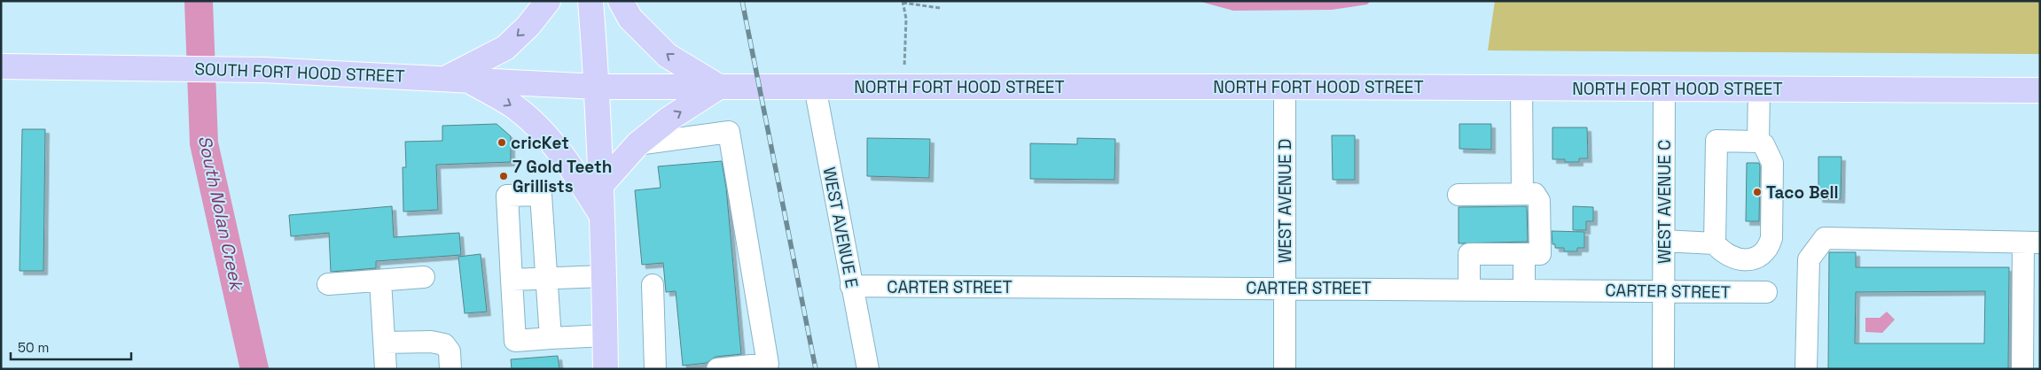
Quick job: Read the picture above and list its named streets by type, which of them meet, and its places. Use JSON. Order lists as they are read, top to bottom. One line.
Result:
{"streets":{"main road":["SOUTH FORT HOOD STREET","NORTH FORT HOOD STREET"],"street":["WEST AVENUE D","WEST AVENUE C","WEST AVENUE E","CARTER STREET"]},"crossings":[["SOUTH FORT HOOD STREET","NORTH FORT HOOD STREET"],["NORTH FORT HOOD STREET","WEST AVENUE D"],["NORTH FORT HOOD STREET","WEST AVENUE C"],["NORTH FORT HOOD STREET","WEST AVENUE E"],["WEST AVENUE D","CARTER STREET"],["WEST AVENUE C","CARTER STREET"],["WEST AVENUE E","CARTER STREET"]],"water":["South Nolan Creek"],"places":["cricKet","7 Gold Teeth Grillists","Taco Bell"],"scale_bar":"50 m"}
